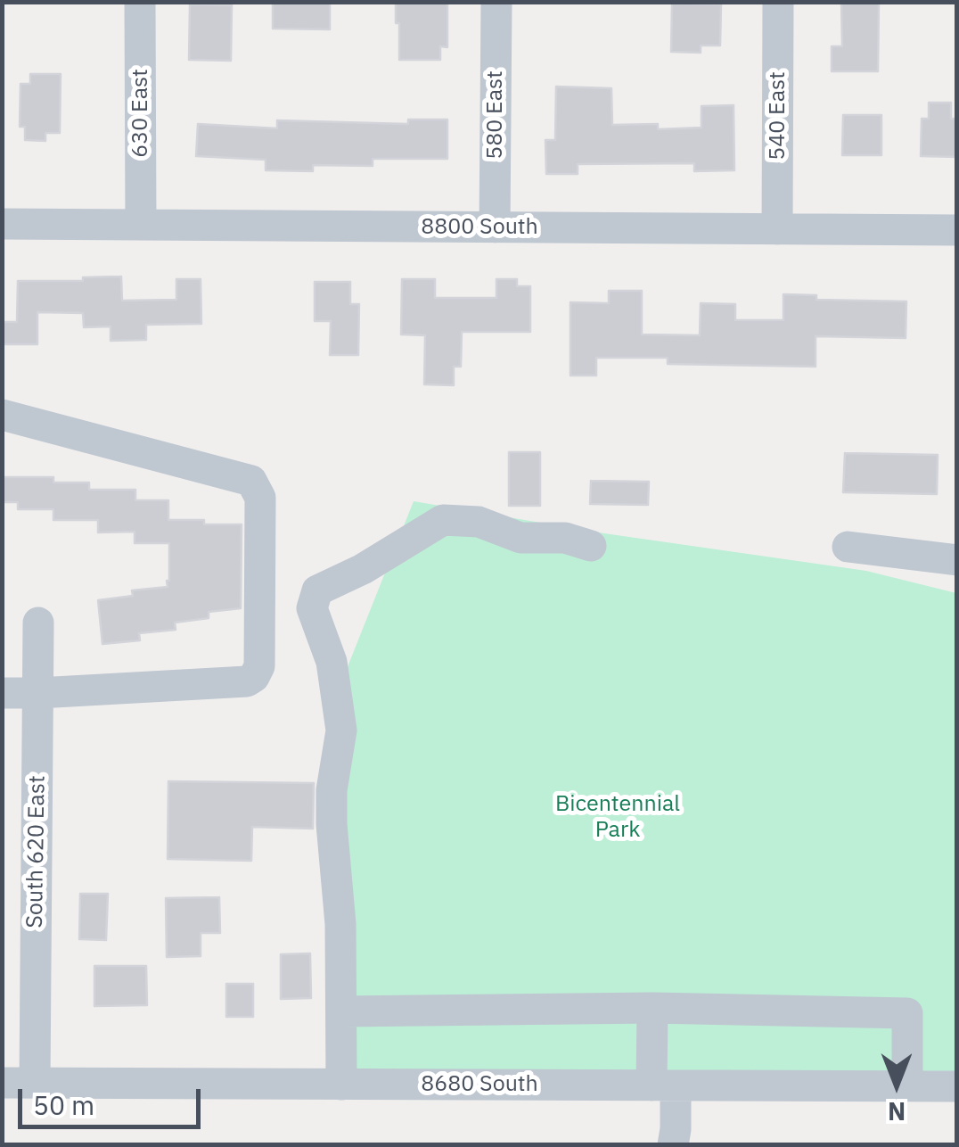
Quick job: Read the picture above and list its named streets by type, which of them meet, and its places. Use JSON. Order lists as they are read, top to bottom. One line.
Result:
{"streets":{"street":["630 East","580 East","540 East","8800 South","South 620 East","8680 South"]},"crossings":[["630 East","8800 South"],["580 East","8800 South"],["540 East","8800 South"],["South 620 East","8680 South"]],"parks":["Bicentennial Park"],"scale_bar":"50 m","north":"bottom"}
